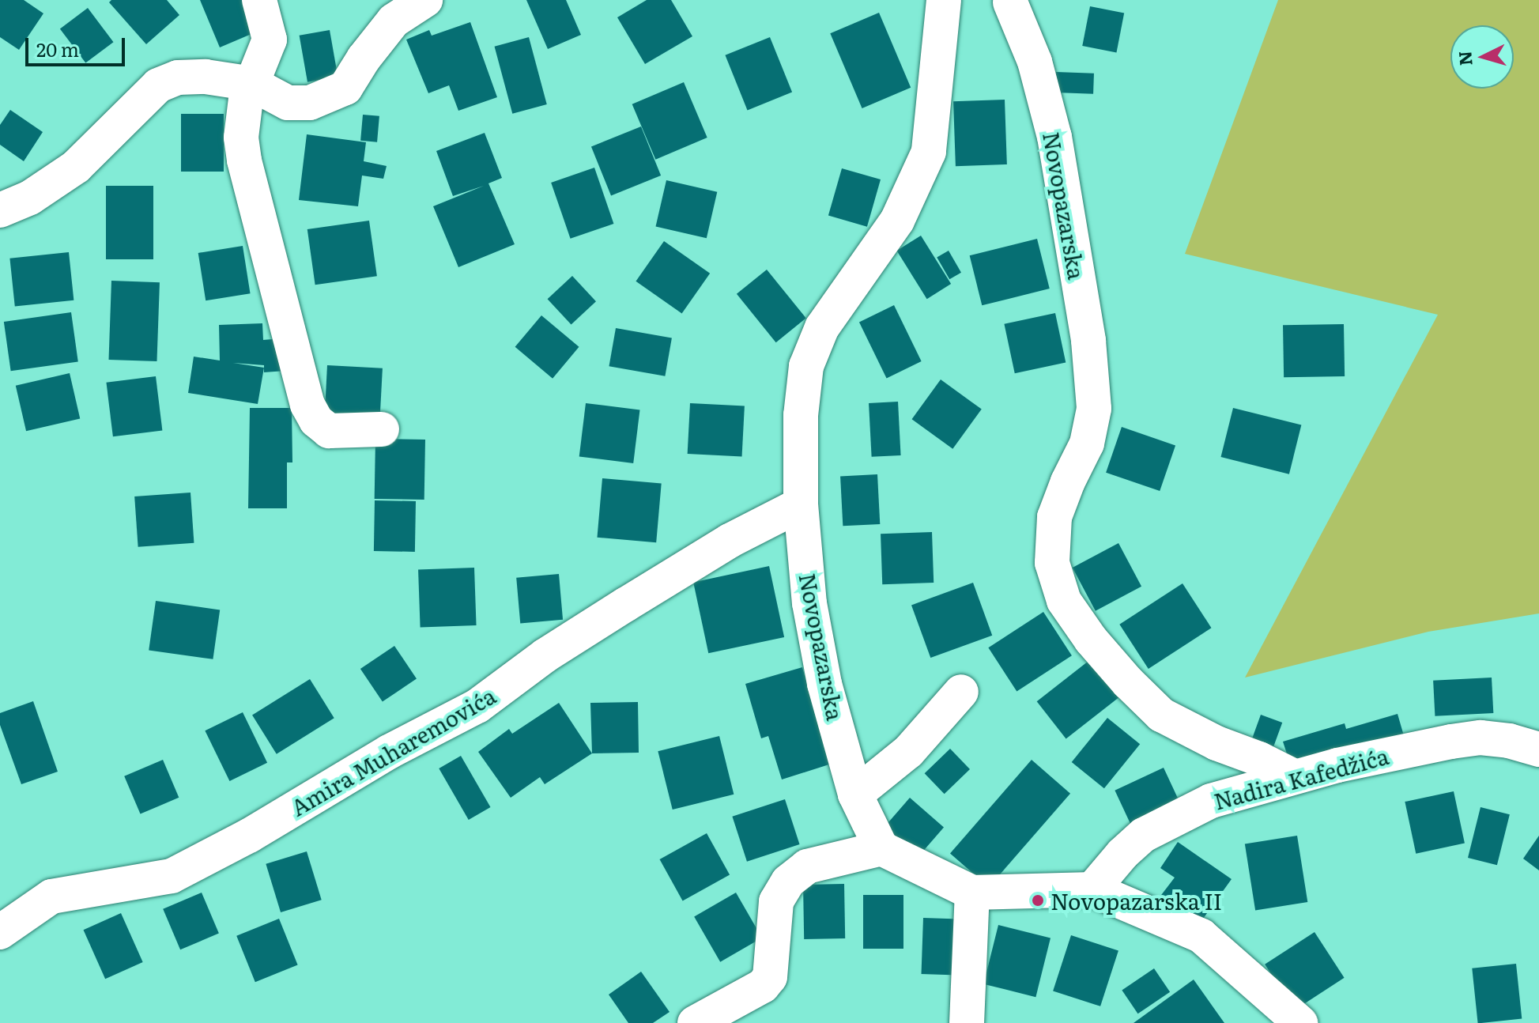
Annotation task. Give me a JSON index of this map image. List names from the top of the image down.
{
  "streets": {
    "street": ["Novopazarska", "Amira Muharemovića", "Nadira Kafedžića"]
  },
  "crossings": [
    ["Novopazarska", "Amira Muharemovića"],
    ["Novopazarska", "Nadira Kafedžića"]
  ],
  "places": ["Novopazarska II"],
  "scale_bar": "20 m",
  "north": "left"
}
